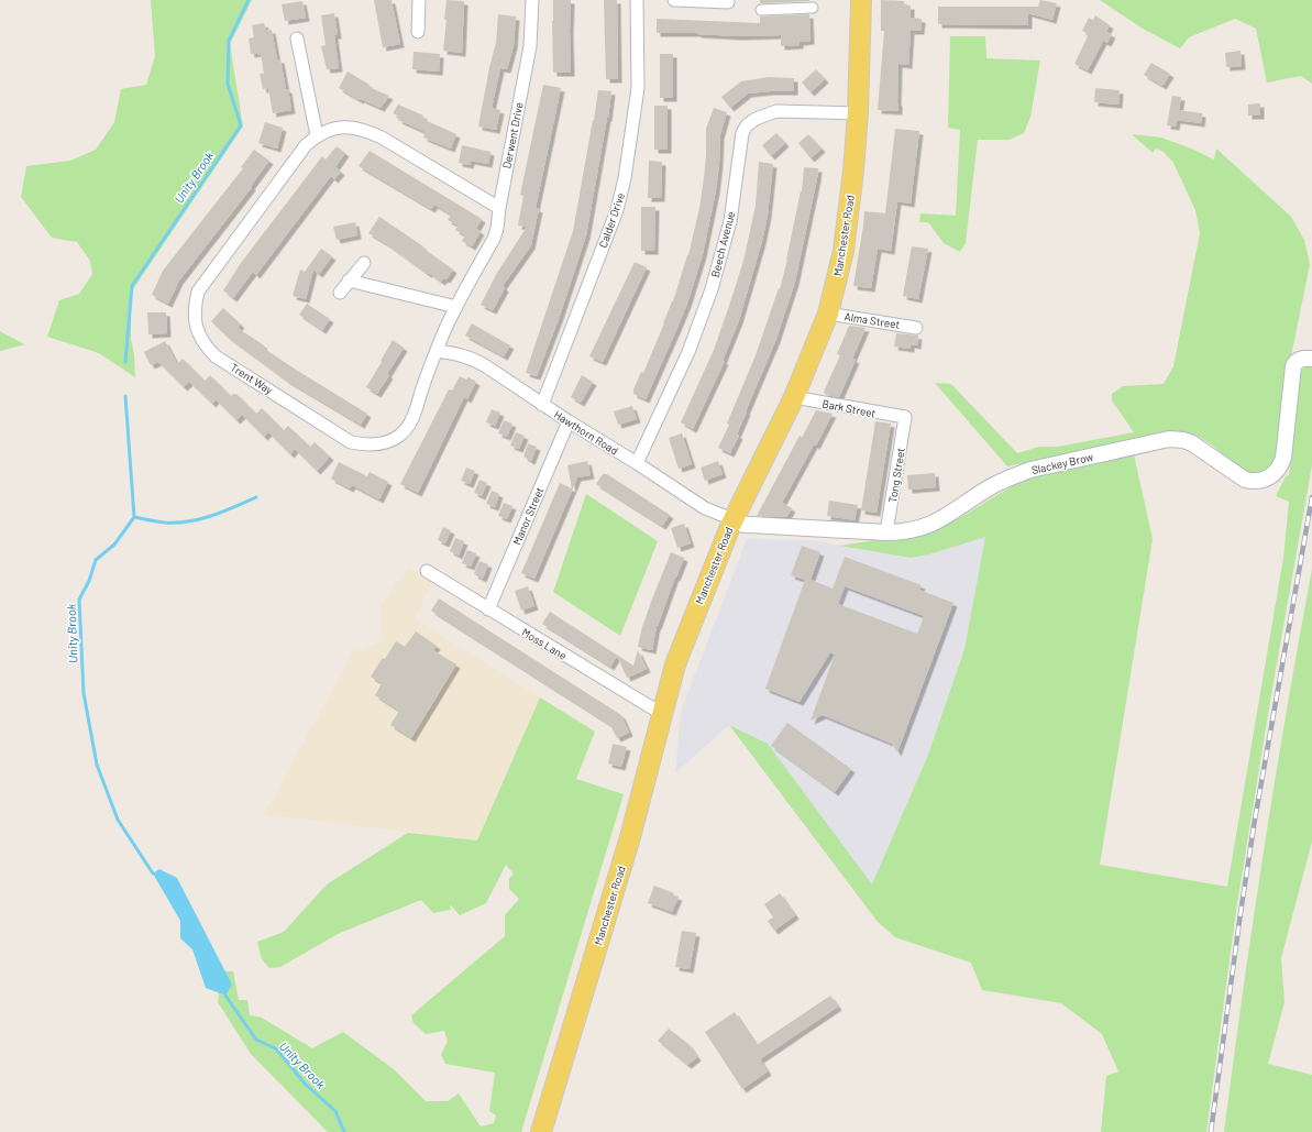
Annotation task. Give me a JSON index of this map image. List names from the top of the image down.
{
  "streets": {
    "main road": ["Manchester Road"],
    "street": [
      "Derwent Drive",
      "Calder Drive",
      "Beech Avenue",
      "Alma Street",
      "Trent Way",
      "Bark Street",
      "Hawthorn Road",
      "Slackey Brow",
      "Tong Street",
      "Manor Street",
      "Moss Lane"
    ]
  },
  "crossings": [
    ["Derwent Drive", "Trent Way"],
    ["Calder Drive", "Hawthorn Road"],
    ["Manchester Road", "Beech Avenue"],
    ["Manchester Road", "Alma Street"],
    ["Manchester Road", "Bark Street"],
    ["Manchester Road", "Hawthorn Road"],
    ["Manchester Road", "Slackey Brow"],
    ["Manchester Road", "Moss Lane"],
    ["Beech Avenue", "Hawthorn Road"],
    ["Trent Way", "Hawthorn Road"],
    ["Bark Street", "Tong Street"],
    ["Hawthorn Road", "Slackey Brow"],
    ["Hawthorn Road", "Manor Street"],
    ["Slackey Brow", "Tong Street"],
    ["Manor Street", "Moss Lane"]
  ],
  "water": ["Unity Brook"]
}
